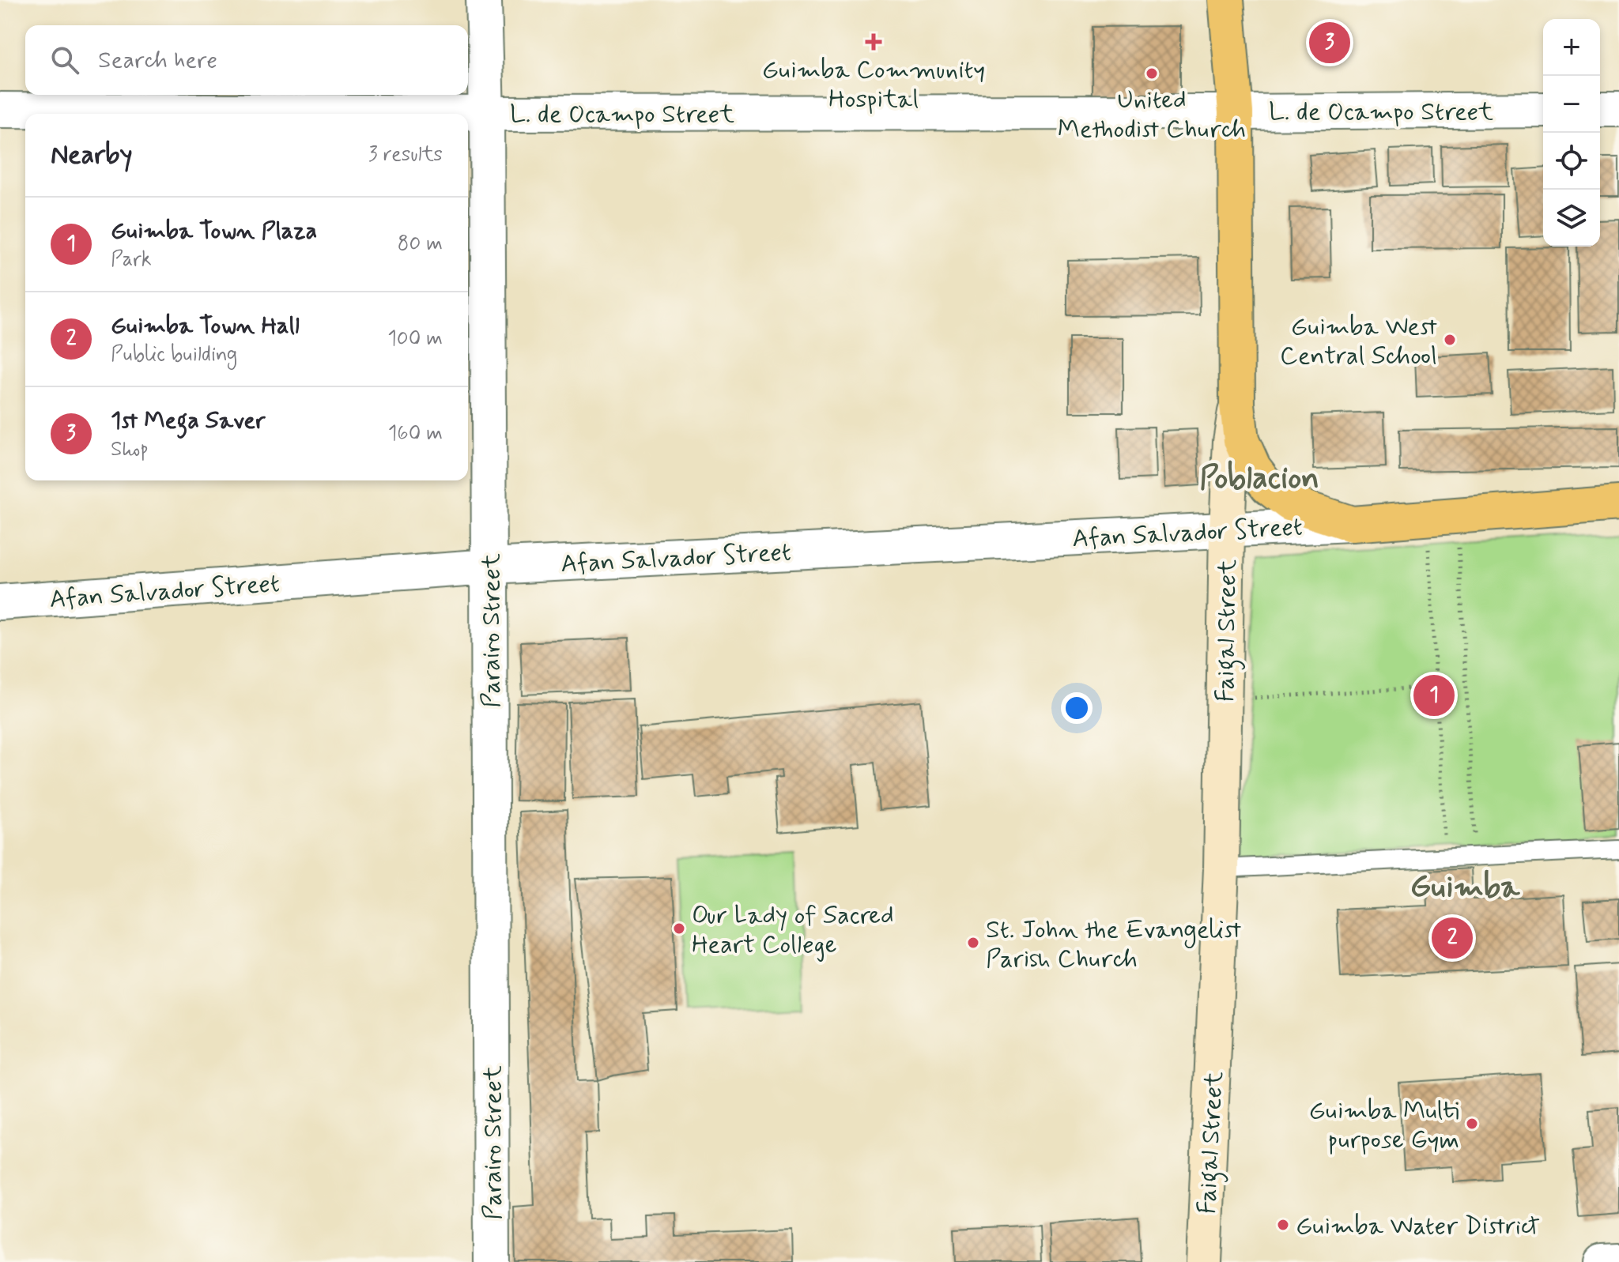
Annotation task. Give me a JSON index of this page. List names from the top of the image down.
{
  "streets": {
    "main road": ["Afan Salvador Street", "Faigal Street"],
    "street": ["L. de Ocampo Street", "Parairo Street"]
  },
  "crossings": [
    ["L. de Ocampo Street", "Parairo Street"],
    ["L. de Ocampo Street", "Faigal Street"],
    ["Afan Salvador Street", "Parairo Street"],
    ["Afan Salvador Street", "Faigal Street"]
  ],
  "districts": ["Poblacion", "Guimba"],
  "places": {
    "health": ["Guimba Community Hospital"],
    "other": [
      "United Methodist Church",
      "Guimba West Central School",
      "Our Lady of Sacred Heart College",
      "St. John the Evangelist Parish Church",
      "Guimba Multi purpose Gym",
      "Guimba Water District"
    ]
  },
  "page": {
    "map_buttons": ["+", "−"],
    "pins": ["3", "1", "2"],
    "search": "Search here",
    "heading": ["Nearby", "3 results"],
    "list": [
      {
        "mark": "1",
        "name": "Guimba Town Plaza",
        "note": "Park",
        "value": "80 m"
      },
      {
        "mark": "2",
        "name": "Guimba Town Hall",
        "note": "Public building",
        "value": "100 m"
      },
      {
        "mark": "3",
        "name": "1st Mega Saver",
        "note": "Shop",
        "value": "160 m"
      }
    ]
  }
}
